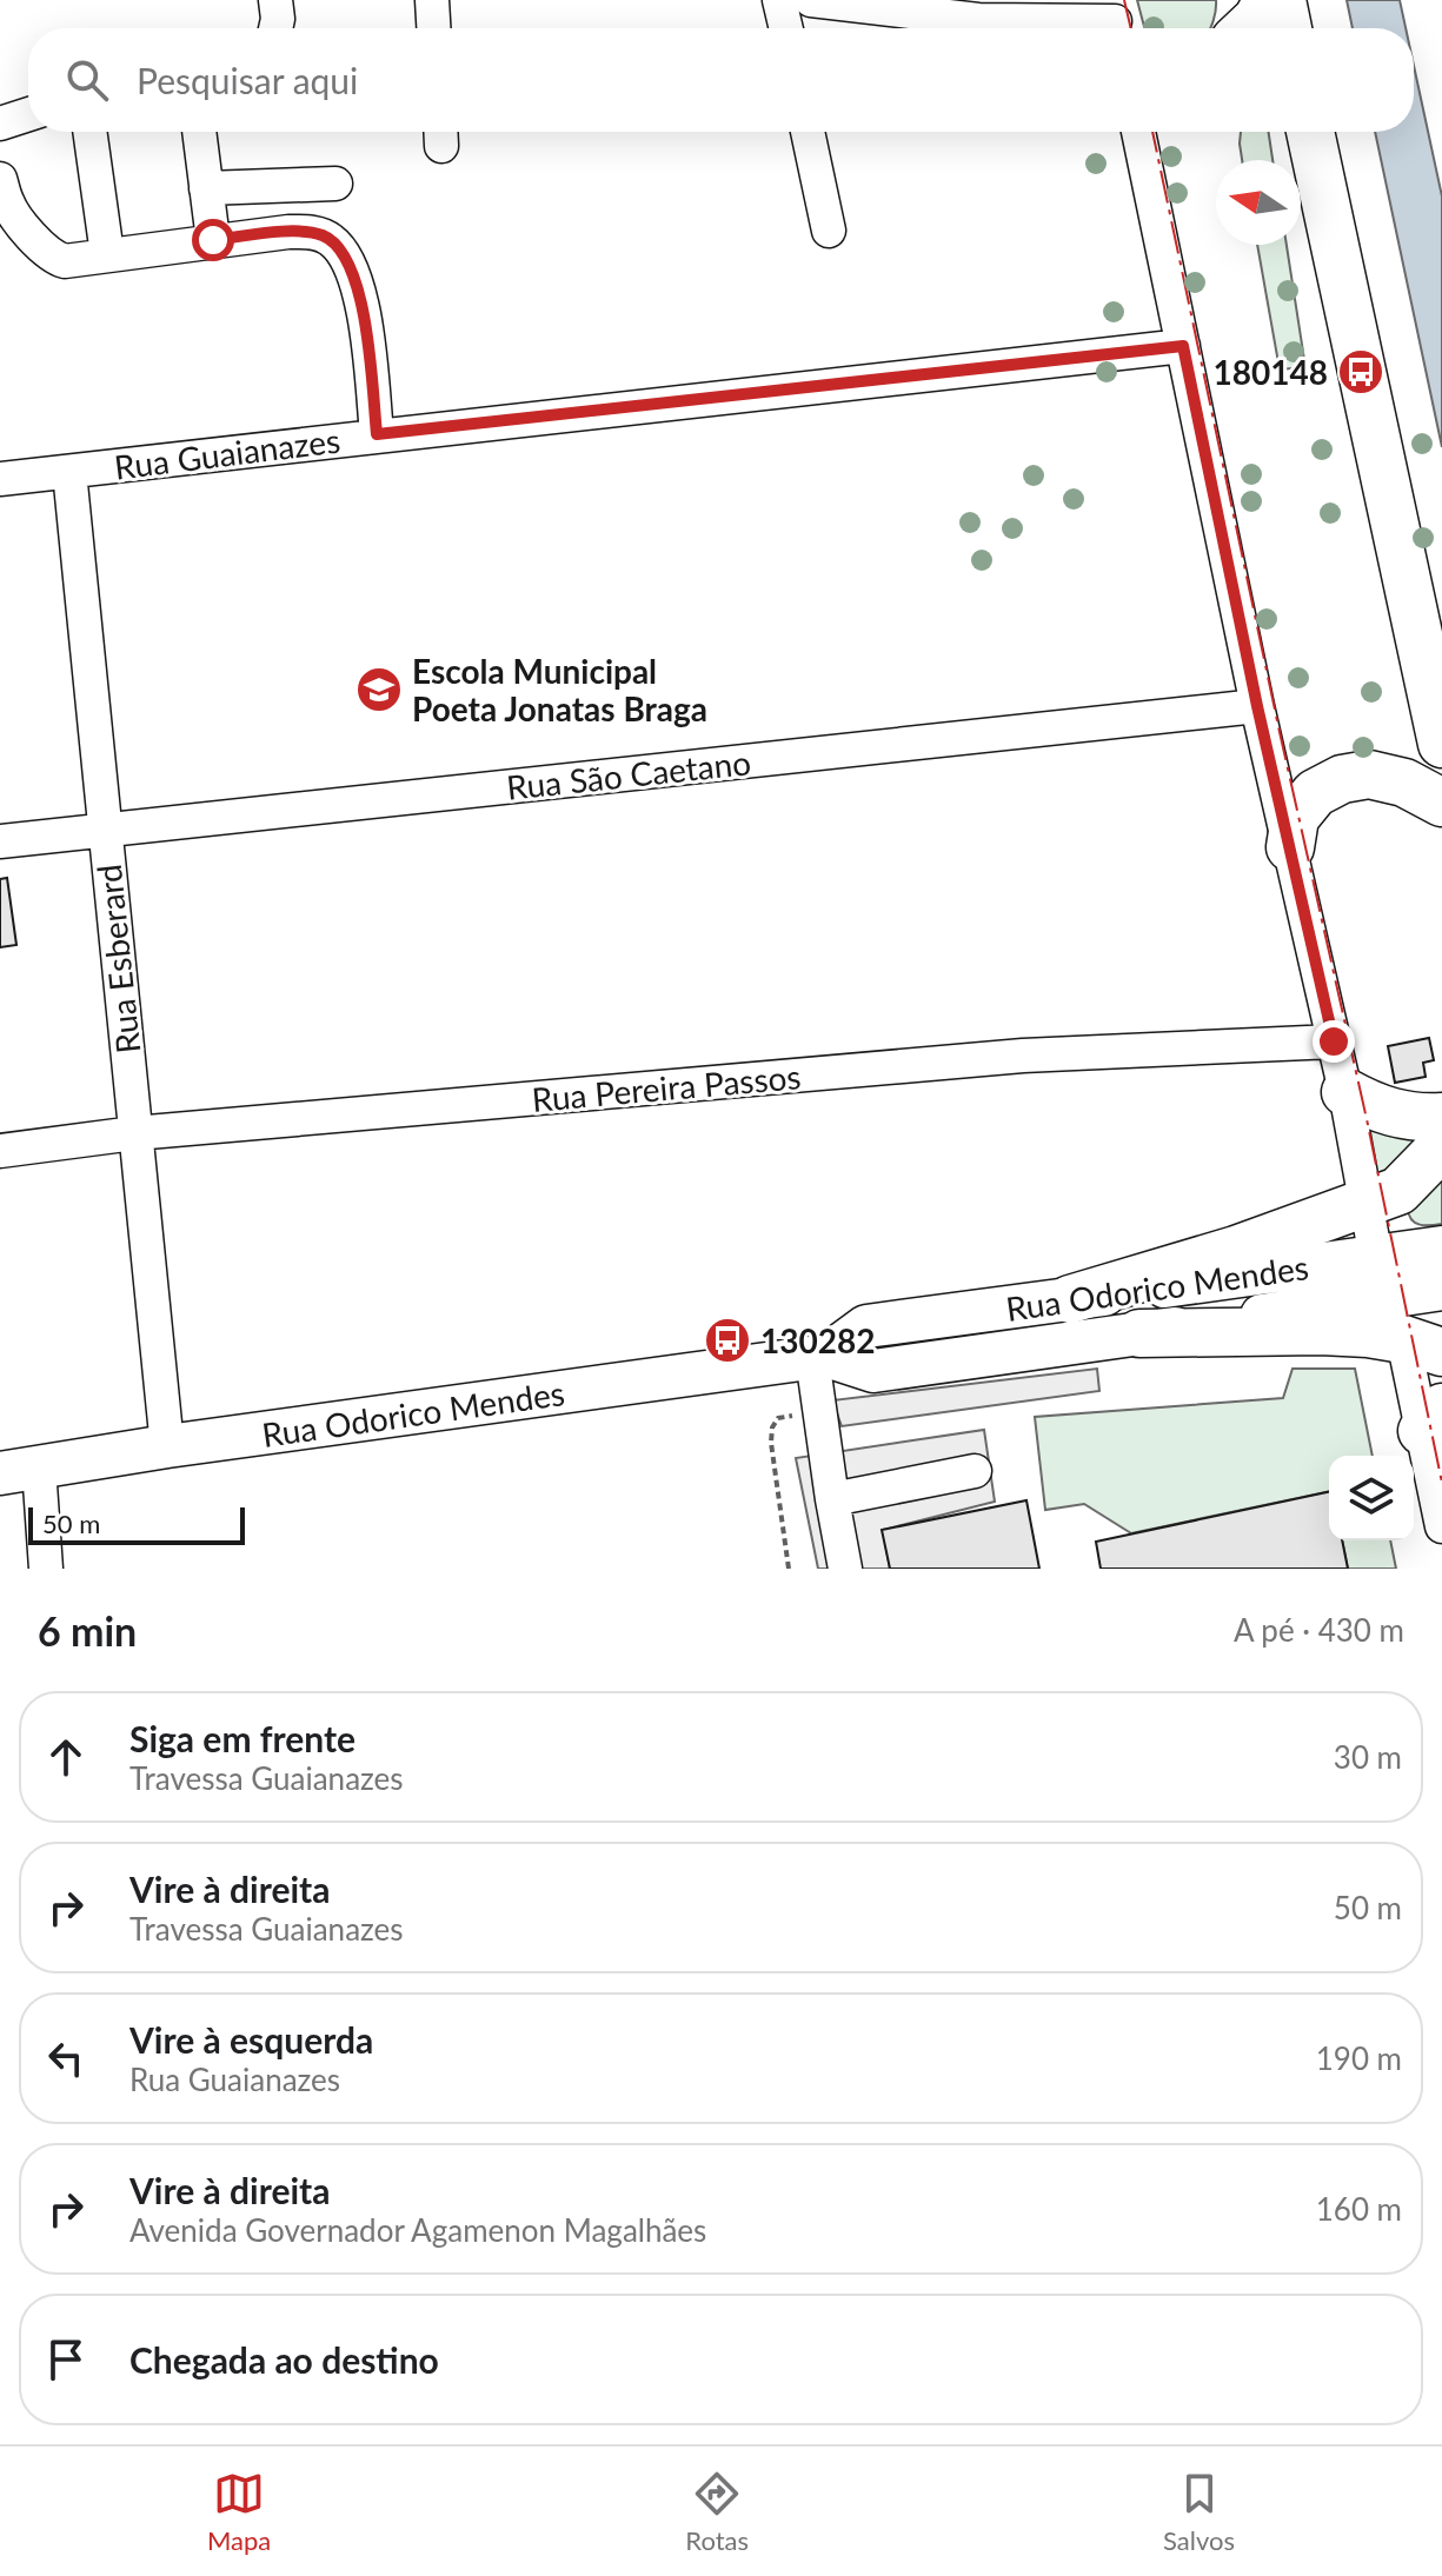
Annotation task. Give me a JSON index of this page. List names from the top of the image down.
{
  "streets": {
    "main road": ["Rua Odorico Mendes"],
    "street": [
      "Rua Guaianazes",
      "Rua São Caetano",
      "Rua Esberard",
      "Rua Pereira Passos"
    ]
  },
  "crossings": [
    ["Rua Guaianazes", "Rua Esberard"],
    ["Rua São Caetano", "Rua Esberard"],
    ["Rua Esberard", "Rua Pereira Passos"],
    ["Rua Esberard", "Rua Odorico Mendes"]
  ],
  "places": {
    "bus stop": ["180148", "130282"],
    "school or university": ["Escola Municipal Poeta Jonatas Braga"]
  },
  "scale_bar": "50 m",
  "north": "left",
  "page": {
    "search": "Pesquisar aqui",
    "scale": "50 m",
    "heading": ["6 min", "A pé · 430 m"],
    "list": [
      ["Siga em frente", "Travessa Guaianazes", "30 m"],
      ["Vire à direita", "Travessa Guaianazes", "50 m"],
      ["Vire à esquerda", "Rua Guaianazes", "190 m"],
      ["Vire à direita", "Avenida Governador Agamenon Magalhães", "160 m"],
      "Chegada ao destino"
    ],
    "nav": ["Mapa", "Rotas", "Salvos"]
  }
}
